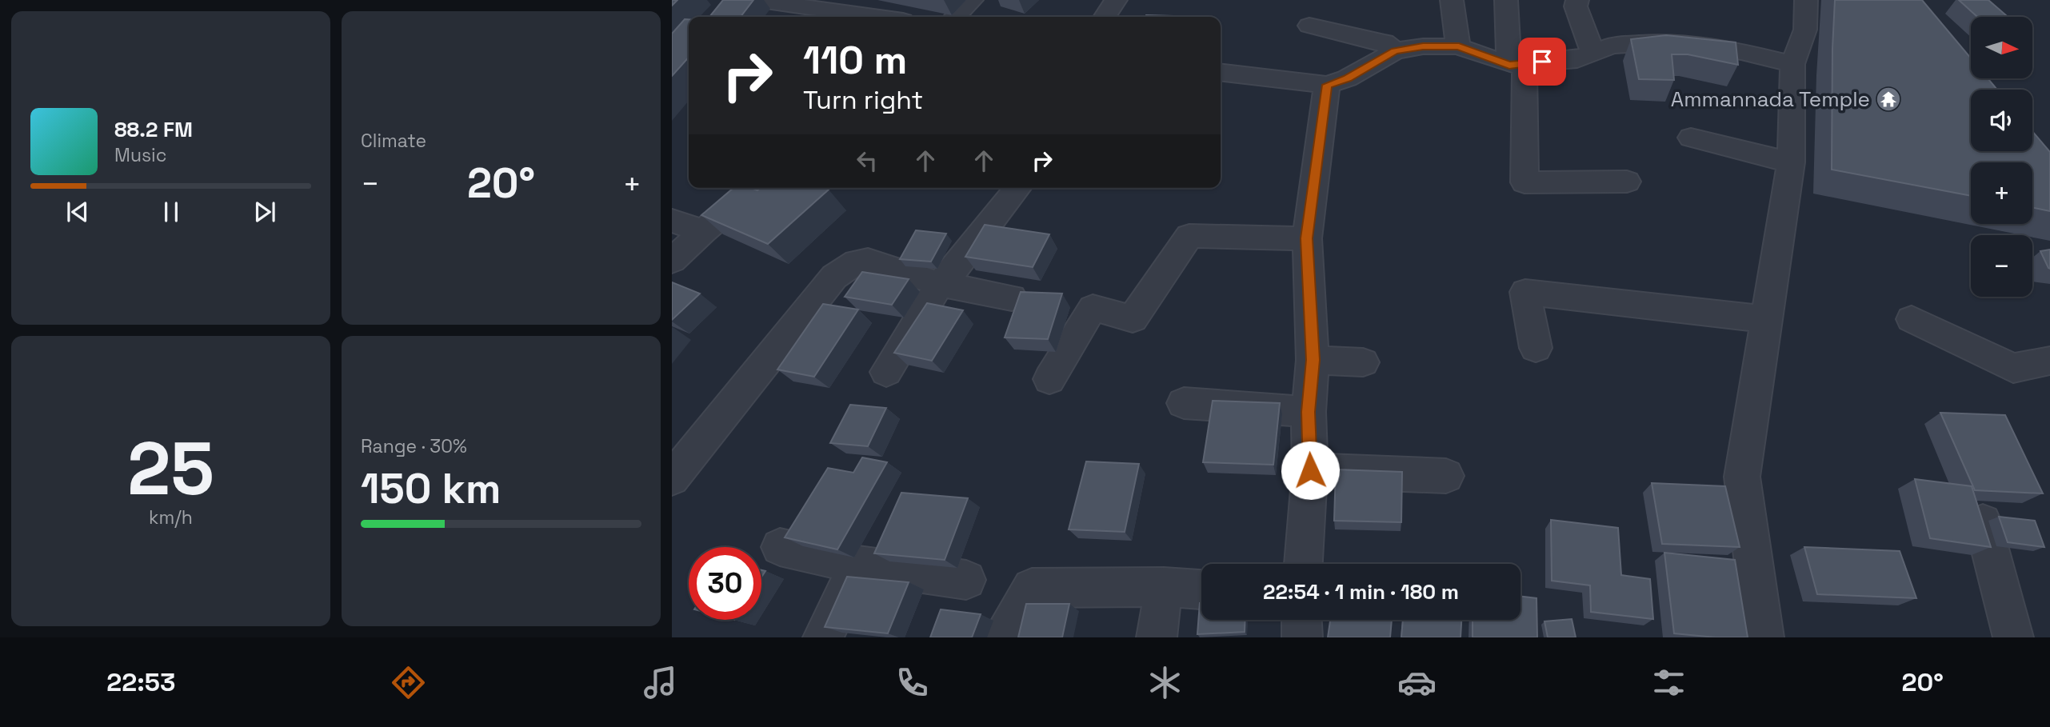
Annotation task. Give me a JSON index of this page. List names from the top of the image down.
{
  "places": {
    "temple": ["Ammannada Temple"]
  },
  "north": "right",
  "page": {
    "tile": [
      "Climate",
      ["25", "km/h"],
      ["Range · 30%", "150 km"]
    ],
    "map_buttons": ["+", "−"],
    "turn": ["110 m", "Turn right"],
    "song": ["88.2 FM", "Music"],
    "heat": ["−", "20°", "+"],
    "limit": "30",
    "trip": "22:54 · 1 min · 180 m",
    "tabs": ["22:53", "20°"]
  }
}
